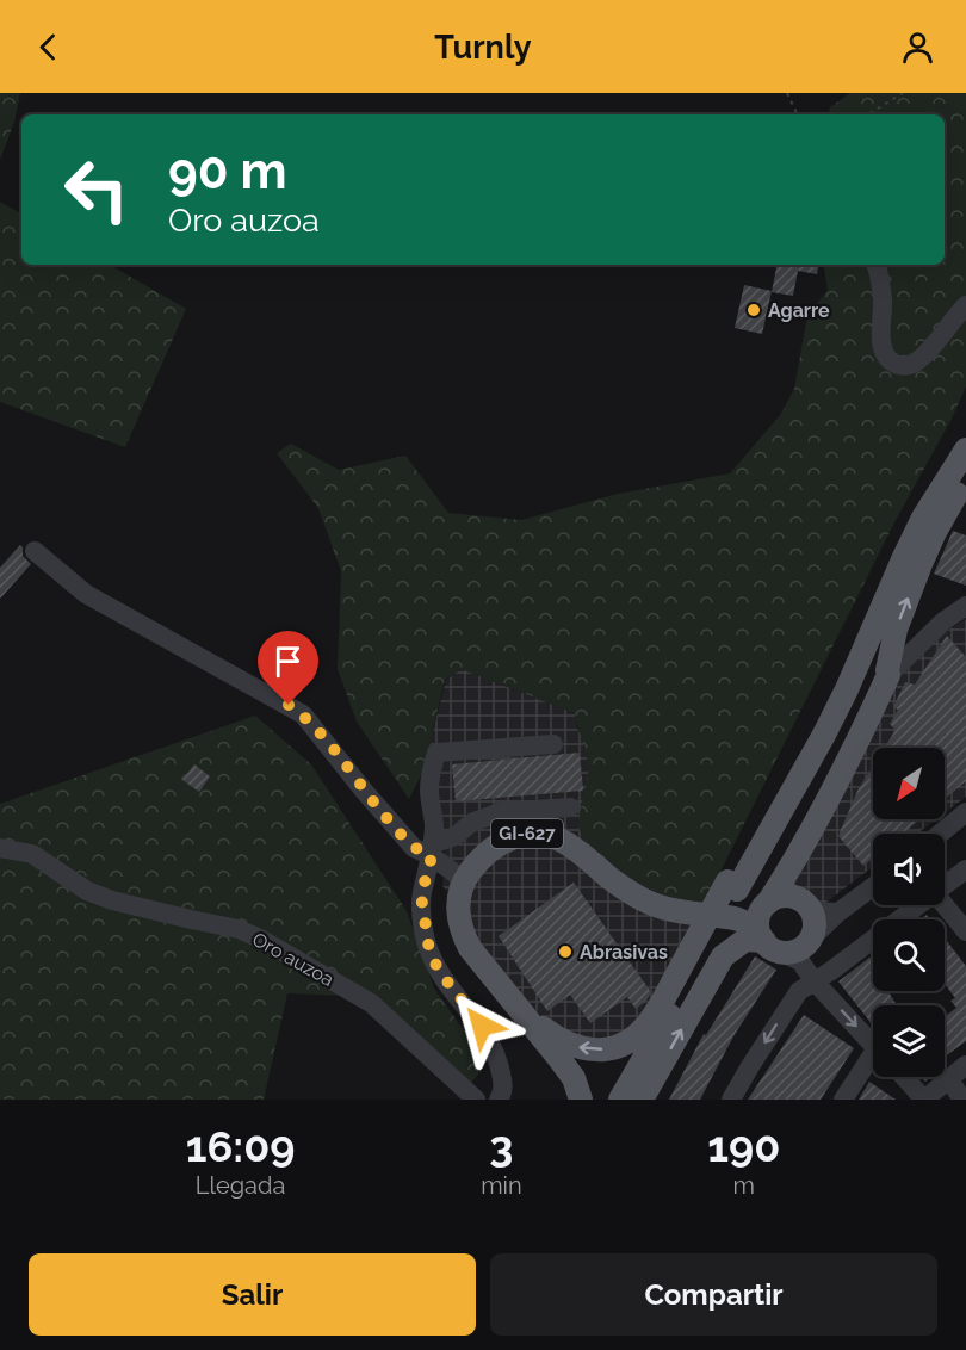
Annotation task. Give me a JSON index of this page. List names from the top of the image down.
{
  "streets": {
    "main road": ["GI-627"],
    "street": ["Oro auzoa"]
  },
  "places": ["Agarre", "Abrasivas"],
  "north": "bottom left",
  "page": {
    "header": "Turnly",
    "turn": ["90 m", "Oro auzoa"],
    "eta": [
      "16:09",
      "Llegada",
      "3",
      "min",
      "190",
      "m"
    ],
    "buttons": ["Salir", "Compartir"]
  }
}
